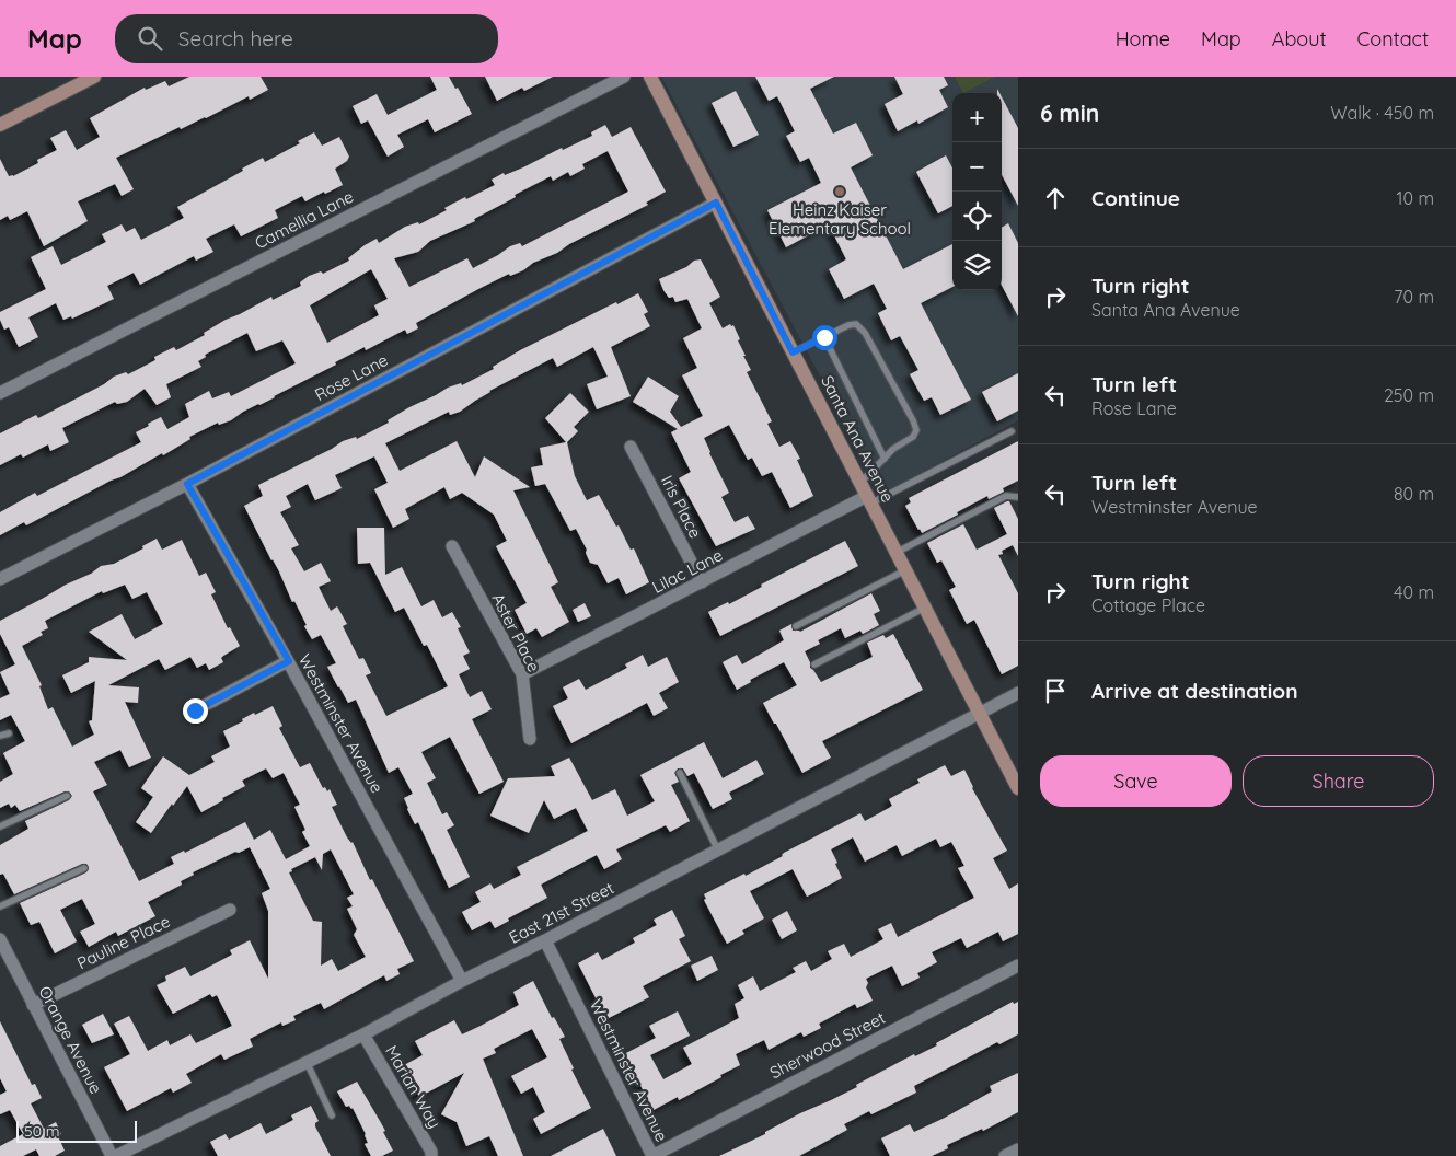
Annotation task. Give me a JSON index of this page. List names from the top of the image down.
{
  "streets": {
    "street": [
      "Camellia Lane",
      "Rose Lane",
      "Santa Ana Avenue",
      "Iris Place",
      "Lilac Lane",
      "Aster Place",
      "Westminster Avenue",
      "East 21st Street",
      "Pauline Place",
      "Orange Avenue",
      "Sherwood Street",
      "Marian Way"
    ]
  },
  "crossings": [
    ["Rose Lane", "Santa Ana Avenue"],
    ["Rose Lane", "Westminster Avenue"],
    ["Santa Ana Avenue", "Lilac Lane"],
    ["Santa Ana Avenue", "East 21st Street"],
    ["Iris Place", "Lilac Lane"],
    ["Lilac Lane", "Aster Place"],
    ["Westminster Avenue", "East 21st Street"],
    ["Westminster Avenue", "Sherwood Street"],
    ["East 21st Street", "Marian Way"],
    ["Pauline Place", "Orange Avenue"]
  ],
  "places": ["Heinz Kaiser Elementary School"],
  "scale_bar": "50 m",
  "page": {
    "header": "Map",
    "search": "Search here",
    "nav": [
      "Home",
      "Map",
      "About",
      "Contact"
    ],
    "heading": ["6 min", "Walk · 450 m"],
    "map_buttons": ["+", "−"],
    "list": [
      ["Continue", "10 m"],
      ["Turn right", "Santa Ana Avenue", "70 m"],
      ["Turn left", "Rose Lane", "250 m"],
      ["Turn left", "Westminster Avenue", "80 m"],
      ["Turn right", "Cottage Place", "40 m"],
      "Arrive at destination"
    ],
    "buttons": ["Save", "Share"],
    "scale": "50 m"
  }
}
